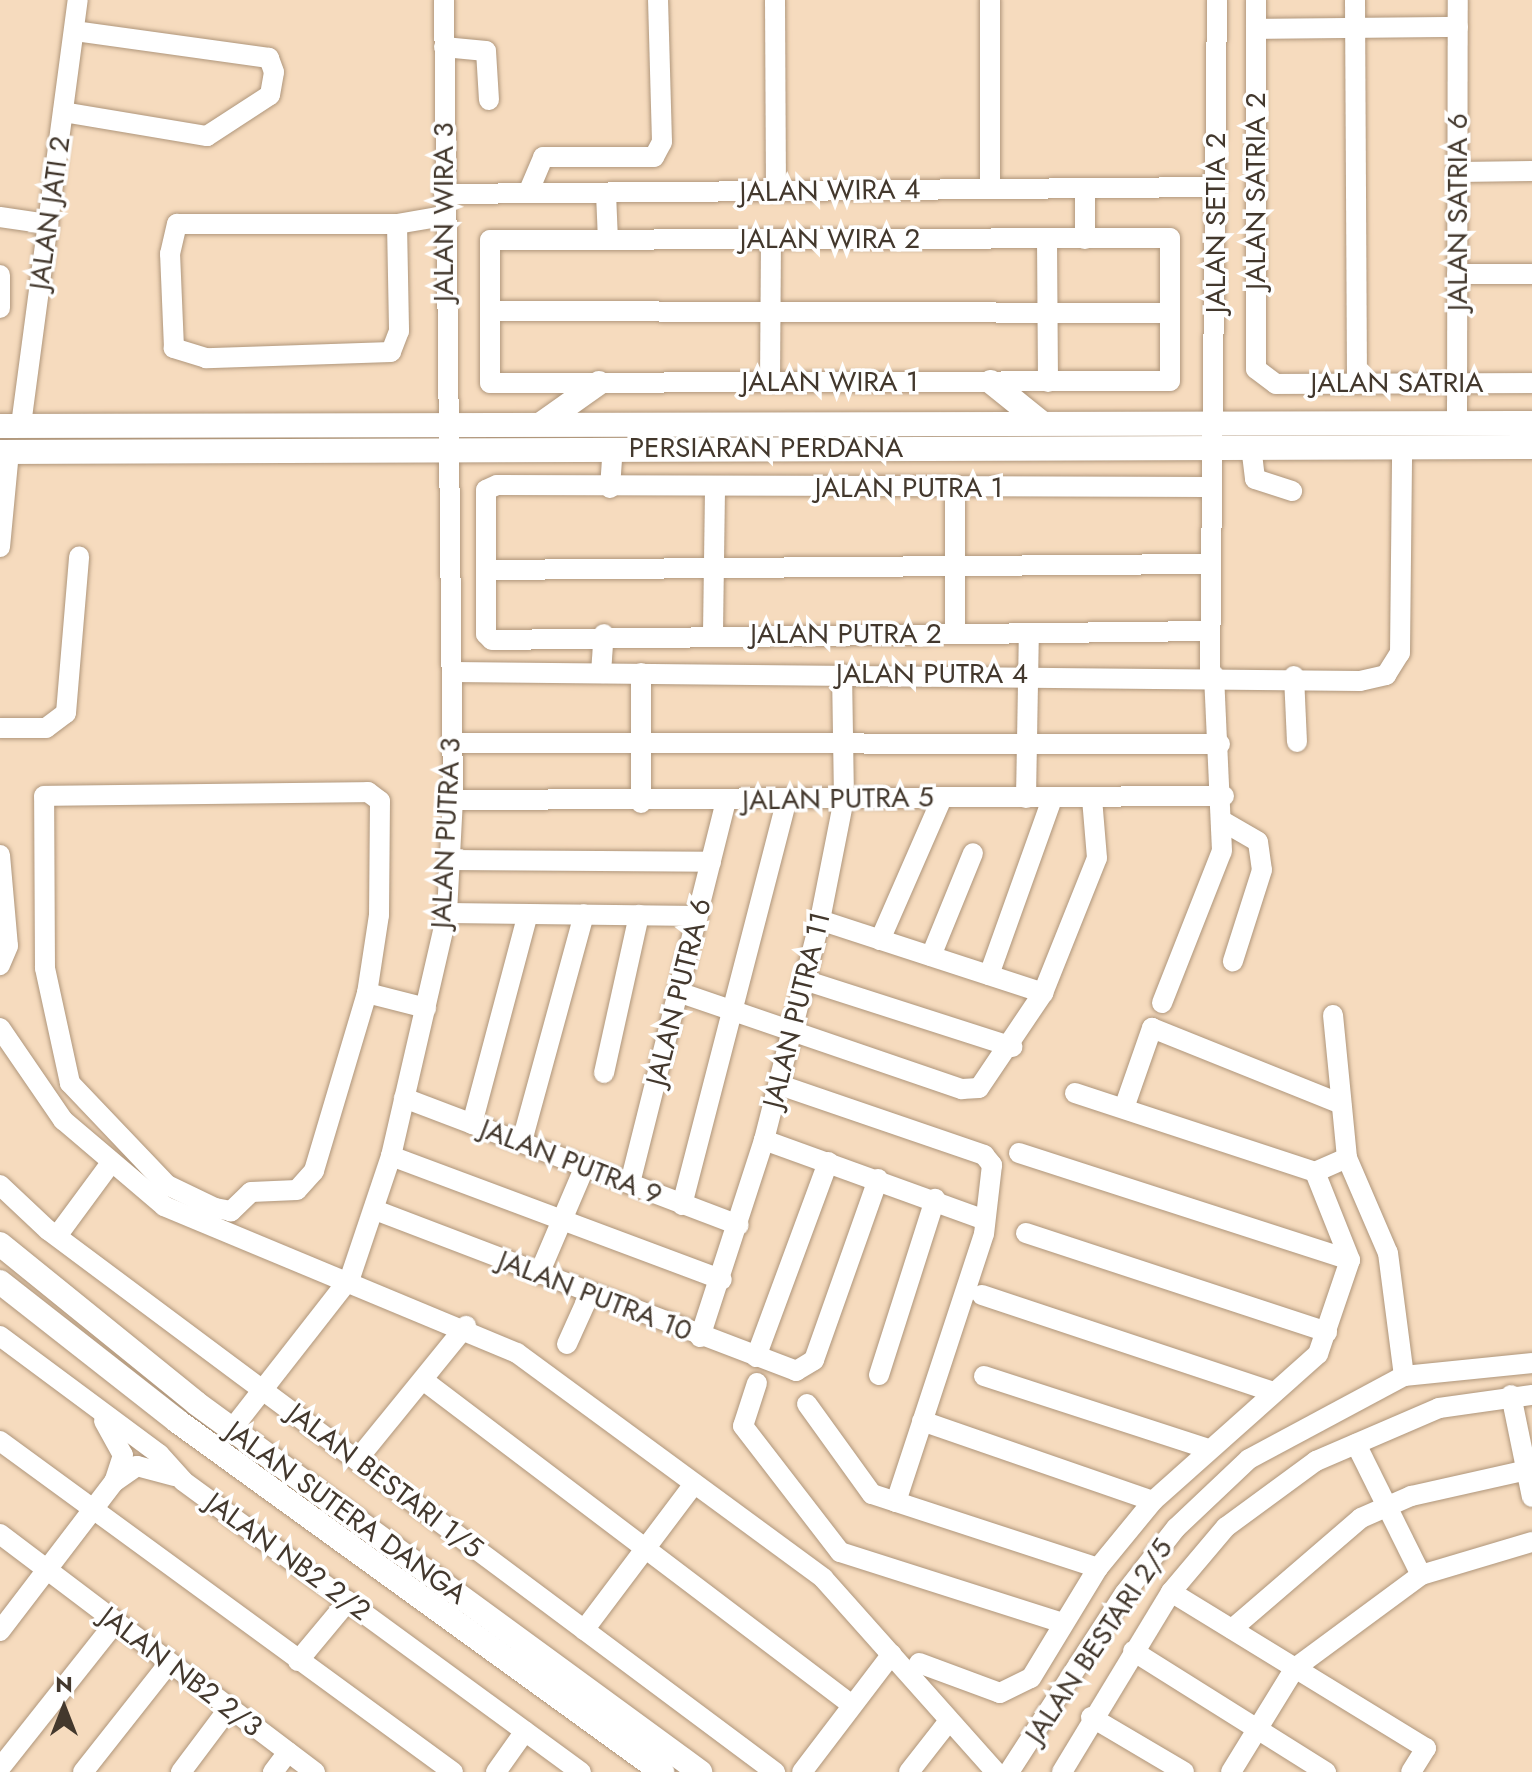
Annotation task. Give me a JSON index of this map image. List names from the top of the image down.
{
  "streets": {
    "main road": ["PERSIARAN PERDANA", "JALAN SUTERA DANGA"],
    "street": [
      "JALAN WIRA 4",
      "JALAN SATRIA 2",
      "JALAN WIRA 3",
      "JALAN SATRIA 6",
      "JALAN JATI 2",
      "JALAN SETIA 2",
      "JALAN WIRA 2",
      "JALAN WIRA 1",
      "JALAN SATRIA",
      "JALAN PUTRA 1",
      "JALAN PUTRA 2",
      "JALAN PUTRA 4",
      "JALAN PUTRA 5",
      "JALAN PUTRA 3",
      "JALAN PUTRA 6",
      "JALAN PUTRA 11",
      "JALAN PUTRA 9",
      "JALAN PUTRA 10",
      "JALAN BESTARI 1/5",
      "JALAN NB2 2/2",
      "JALAN BESTARI 2/5",
      "JALAN NB2 2/3"
    ]
  },
  "crossings": [
    ["JALAN WIRA 4", "JALAN WIRA 3"],
    ["JALAN WIRA 4", "JALAN SETIA 2"],
    ["JALAN SATRIA 2", "JALAN SATRIA"],
    ["JALAN WIRA 3", "PERSIARAN PERDANA"],
    ["JALAN WIRA 3", "JALAN PUTRA 3"],
    ["JALAN SATRIA 6", "JALAN SATRIA"],
    ["JALAN SATRIA 6", "PERSIARAN PERDANA"],
    ["JALAN JATI 2", "PERSIARAN PERDANA"],
    ["JALAN SETIA 2", "PERSIARAN PERDANA"],
    ["JALAN SETIA 2", "JALAN PUTRA 1"],
    ["JALAN SETIA 2", "JALAN PUTRA 2"],
    ["JALAN SETIA 2", "JALAN PUTRA 4"],
    ["JALAN SETIA 2", "JALAN PUTRA 5"],
    ["JALAN WIRA 2", "JALAN WIRA 1"],
    ["PERSIARAN PERDANA", "JALAN PUTRA 4"],
    ["PERSIARAN PERDANA", "JALAN PUTRA 3"],
    ["JALAN PUTRA 1", "JALAN PUTRA 2"],
    ["JALAN PUTRA 4", "JALAN PUTRA 3"],
    ["JALAN PUTRA 4", "JALAN PUTRA 11"],
    ["JALAN PUTRA 5", "JALAN PUTRA 3"],
    ["JALAN PUTRA 5", "JALAN PUTRA 6"],
    ["JALAN PUTRA 5", "JALAN PUTRA 11"],
    ["JALAN PUTRA 3", "JALAN PUTRA 9"],
    ["JALAN PUTRA 3", "JALAN PUTRA 10"],
    ["JALAN PUTRA 3", "JALAN BESTARI 1/5"],
    ["JALAN PUTRA 3", "JALAN SUTERA DANGA"],
    ["JALAN PUTRA 6", "JALAN PUTRA 9"],
    ["JALAN PUTRA 11", "JALAN PUTRA 9"],
    ["JALAN PUTRA 11", "JALAN PUTRA 10"]
  ],
  "north": "top"
}
